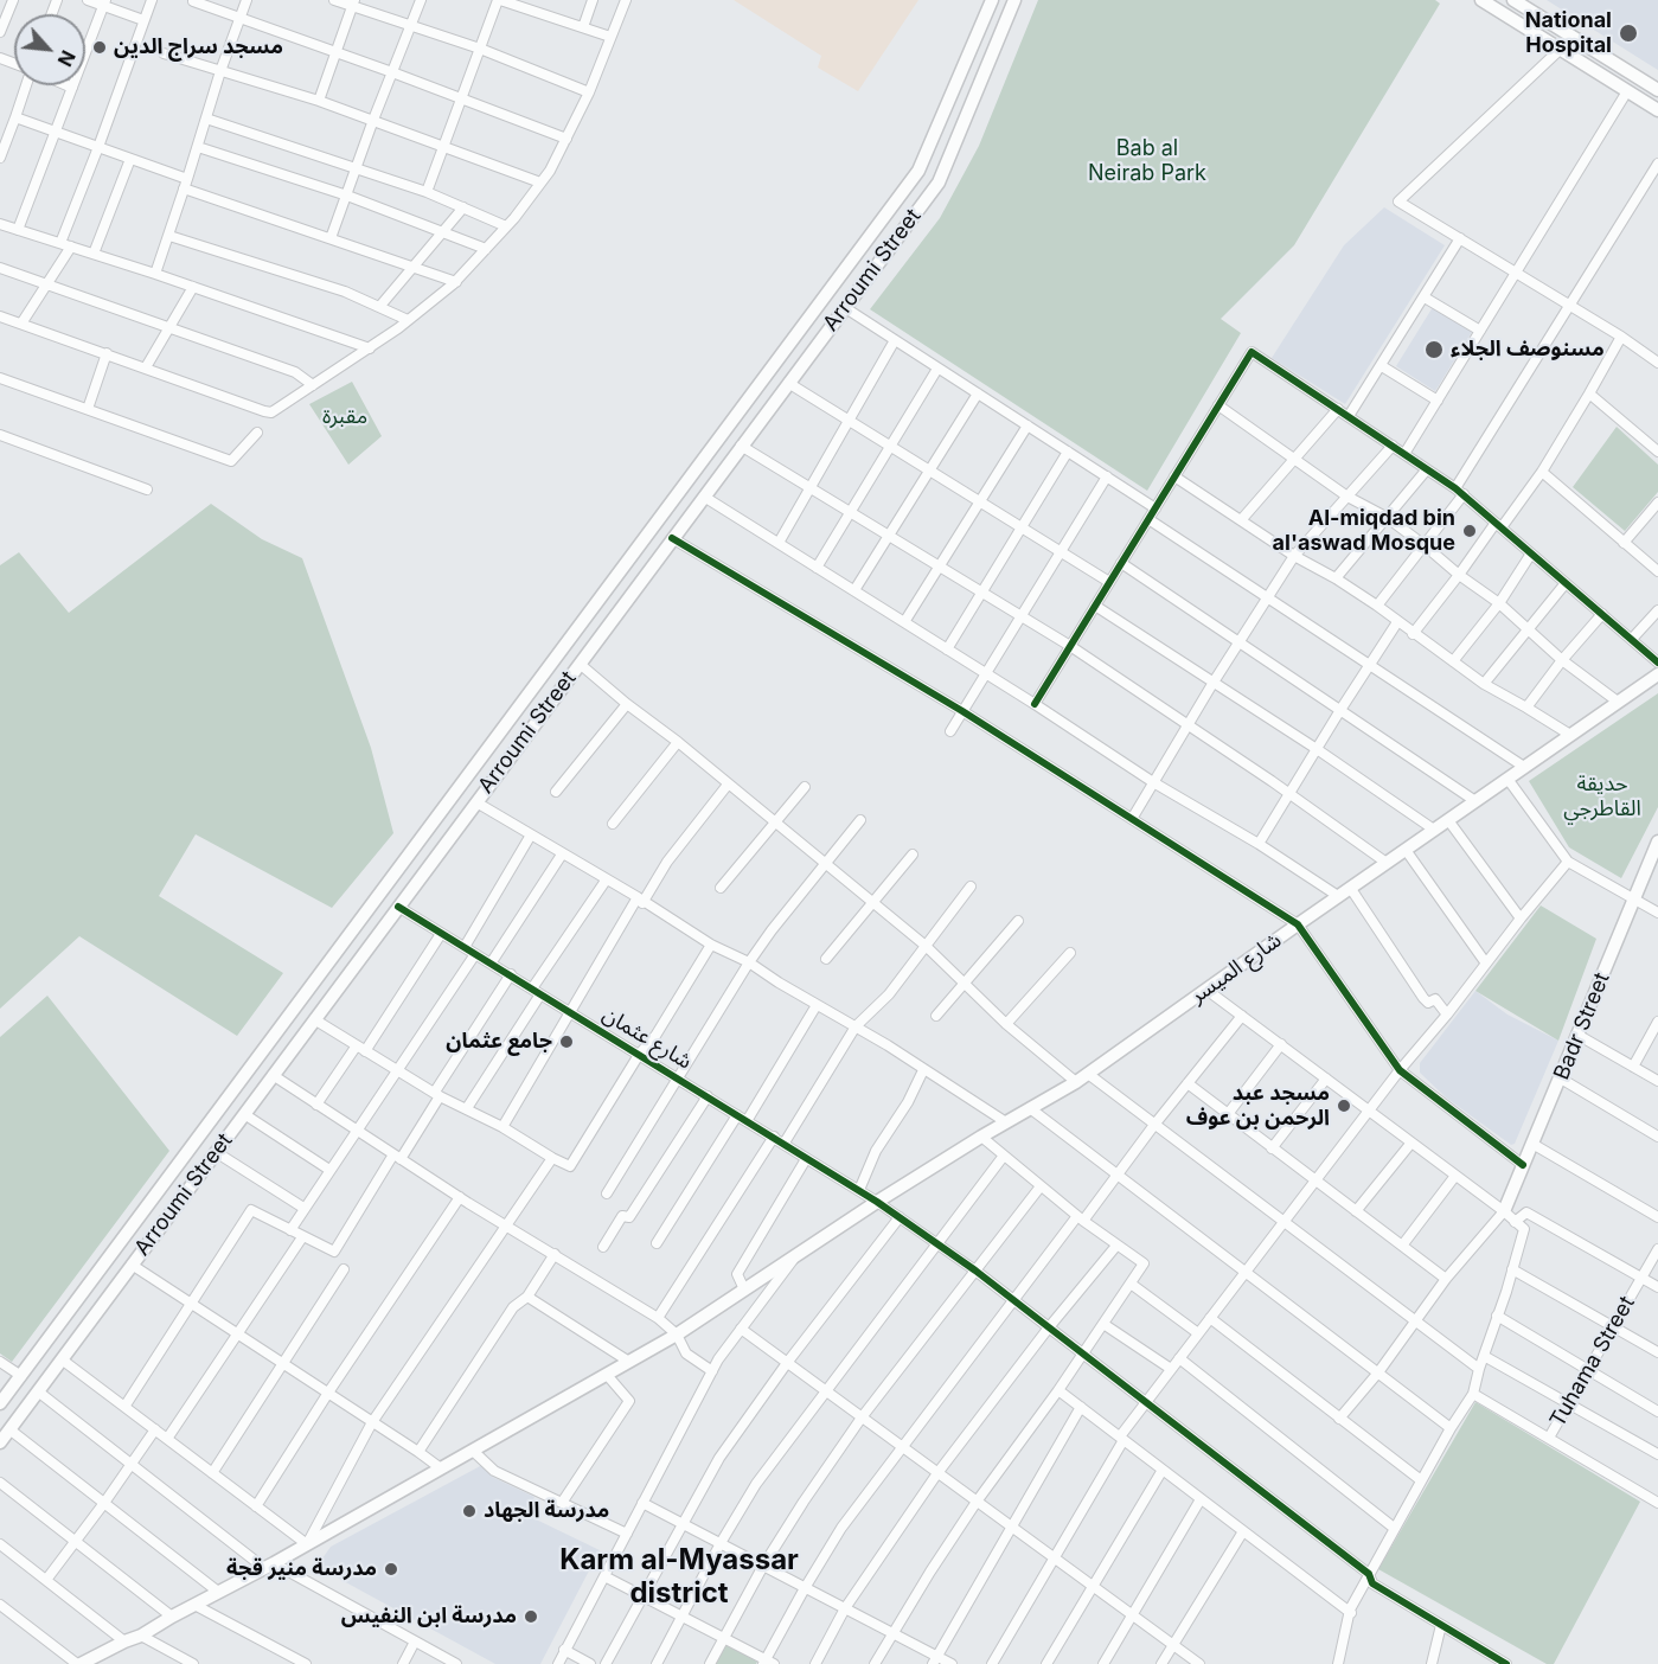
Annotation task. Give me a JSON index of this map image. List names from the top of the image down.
{
  "streets": {
    "main road": ["Arroumi Street", "شارع الميسر", "Badr Street"],
    "street": ["شارع عثمان", "Tuhama Street"]
  },
  "crossings": [
    ["Arroumi Street", "شارع عثمان"],
    ["شارع الميسر", "شارع عثمان"]
  ],
  "districts": ["Karm al-Myassar district"],
  "parks": ["Bab al Neirab Park", "مقبرة", "حديقة القاطرجي"],
  "places": [
    "National Hospital",
    "مسجد سراج الدين",
    "مسنوصف الجلاء",
    "Al-miqdad bin al'aswad Mosque",
    "جامع عثمان",
    "مسجد عبد الرحمن بن عوف",
    "مدرسة الجهاد",
    "مدرسة منير قجة",
    "مدرسة ابن النفيس"
  ],
  "north": "bottom right"
}
